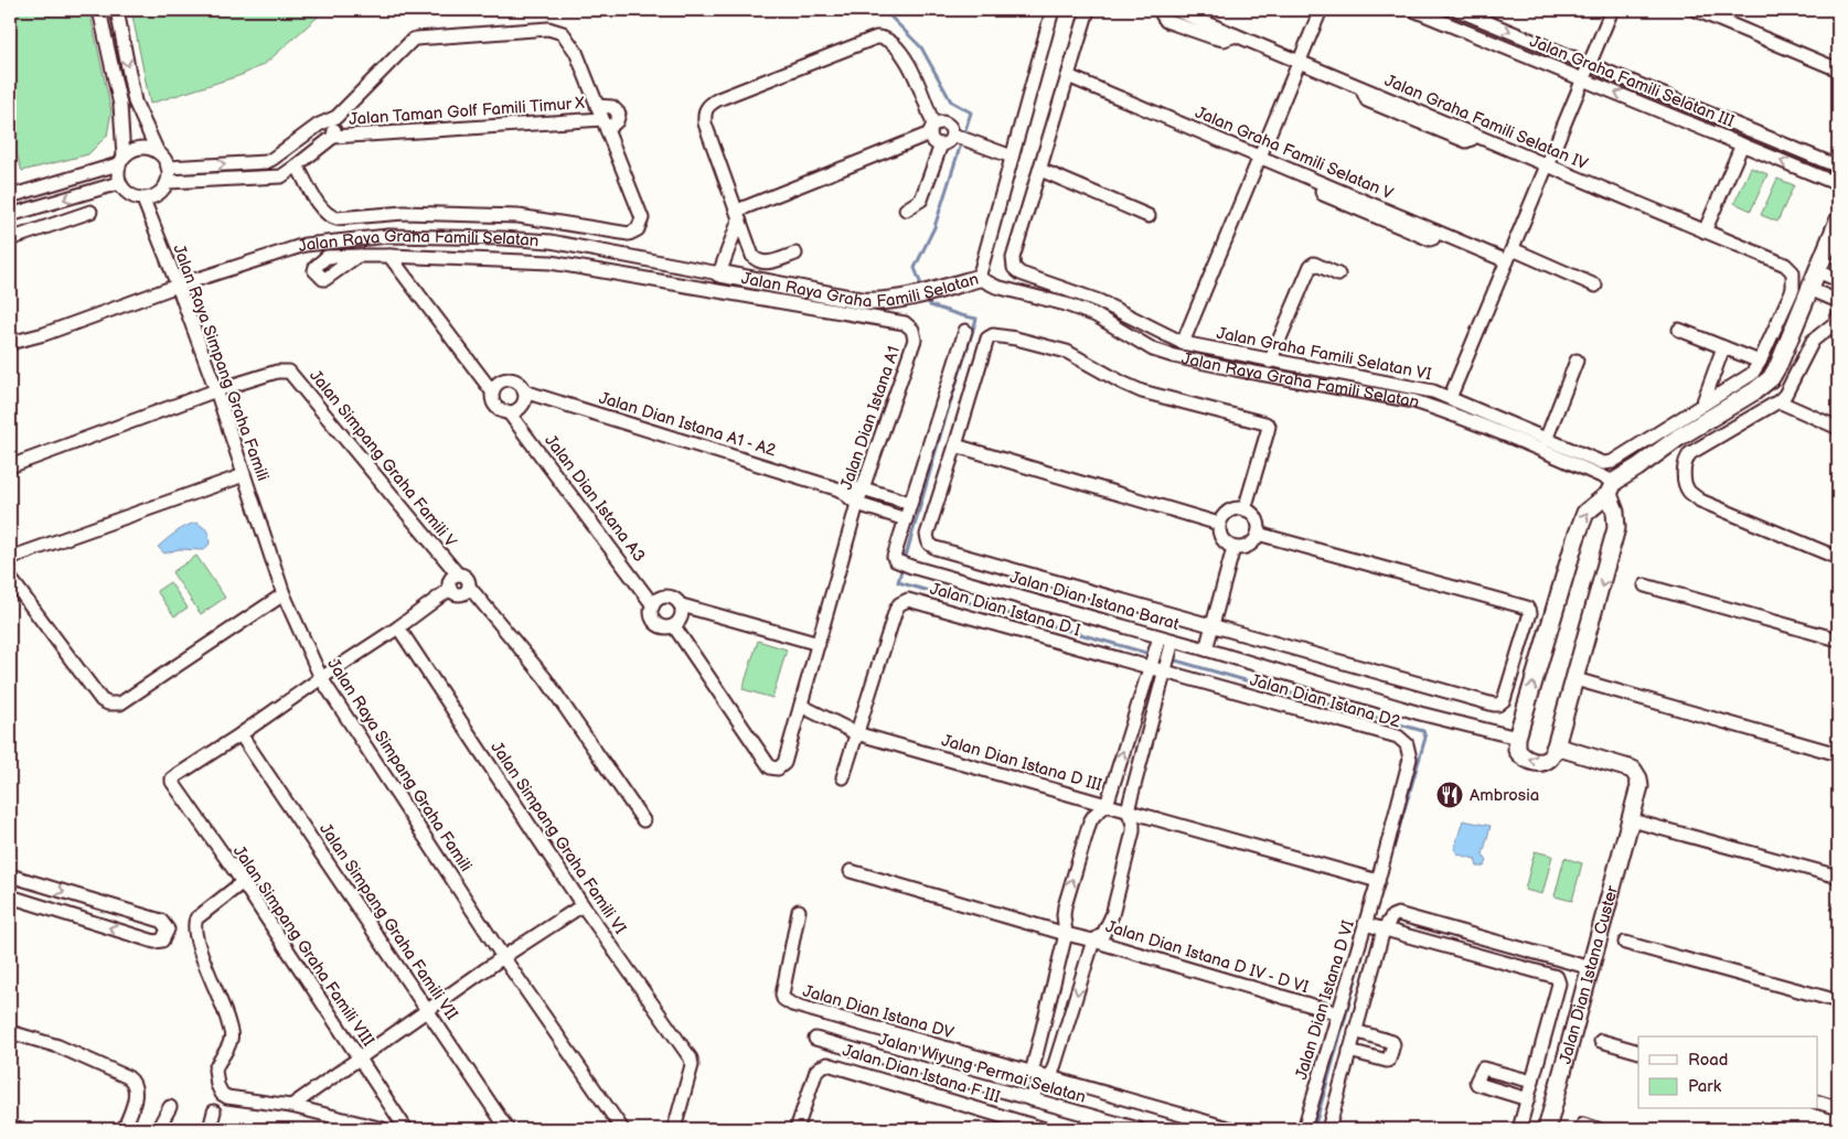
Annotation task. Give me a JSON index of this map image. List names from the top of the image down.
{
  "streets": {
    "street": [
      "Jalan Graha Famili Selatan III",
      "Jalan Taman Golf Famili Timur X",
      "Jalan Graha Famili Selatan IV",
      "Jalan Graha Famili Selatan V",
      "Jalan Raya Graha Famili Selatan",
      "Jalan Graha Famili Selatan VI",
      "Jalan Raya Simpang Graha Famili",
      "Jalan Dian Istana A1",
      "Jalan Dian Istana A1 - A2",
      "Jalan Simpang Graha Famili V",
      "Jalan Dian Istana A3",
      "Jalan Dian Istana Barat",
      "Jalan Dian Istana D I",
      "Jalan Dian Istana D2",
      "Jalan Dian Istana D III",
      "Jalan Simpang Graha Famili VI",
      "Jalan Simpang Graha Famili VII",
      "Jalan Simpang Graha Famili VIII",
      "Jalan Dian Istana D IV - D VI",
      "Jalan Dian Istana Custer",
      "Jalan Dian Istana D VI",
      "Jalan Dian Istana DV",
      "Jalan Wiyung Permai Selatan",
      "Jalan Dian Istana F III"
    ]
  },
  "crossings": [
    ["Jalan Graha Famili Selatan IV", "Jalan Graha Famili Selatan VI"],
    ["Jalan Graha Famili Selatan V", "Jalan Graha Famili Selatan VI"],
    ["Jalan Raya Graha Famili Selatan", "Jalan Raya Simpang Graha Famili"],
    ["Jalan Raya Simpang Graha Famili", "Jalan Simpang Graha Famili V"],
    ["Jalan Dian Istana A1", "Jalan Dian Istana A1 - A2"],
    ["Jalan Dian Istana A1", "Jalan Dian Istana A3"],
    ["Jalan Dian Istana A1", "Jalan Dian Istana D III"],
    ["Jalan Dian Istana A1 - A2", "Jalan Dian Istana A3"],
    ["Jalan Dian Istana A1 - A2", "Jalan Dian Istana Barat"],
    ["Jalan Dian Istana D I", "Jalan Dian Istana D2"],
    ["Jalan Dian Istana D I", "Jalan Dian Istana D III"],
    ["Jalan Dian Istana D2", "Jalan Dian Istana D VI"],
    ["Jalan Dian Istana D III", "Jalan Dian Istana D IV - D VI"],
    ["Jalan Dian Istana D III", "Jalan Dian Istana DV"],
    ["Jalan Simpang Graha Famili VII", "Jalan Simpang Graha Famili VIII"],
    ["Jalan Dian Istana D IV - D VI", "Jalan Dian Istana D VI"],
    ["Jalan Dian Istana Custer", "Jalan Dian Istana D VI"]
  ],
  "places": {
    "restaurant": ["Ambrosia"]
  },
  "legend": ["Road", "Park"]
}
